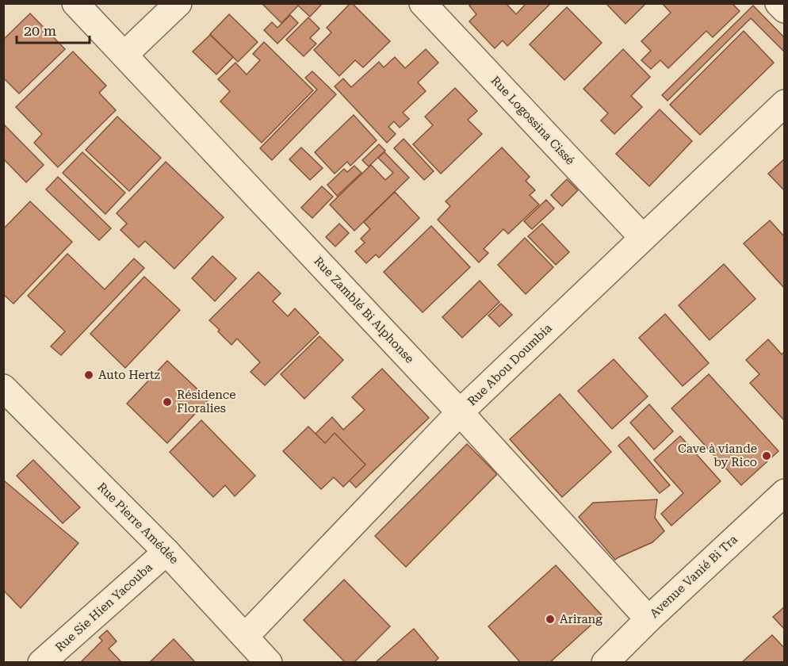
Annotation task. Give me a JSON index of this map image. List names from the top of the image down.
{
  "streets": {
    "street": [
      "Rue Logossina Cissé",
      "Rue Zamblé Bi Alphonse",
      "Rue Abou Doumbia",
      "Rue Pierre Amédée",
      "Avenue Vanié Bi Tra",
      "Rue Sie Hien Yacouba"
    ]
  },
  "crossings": [
    ["Rue Logossina Cissé", "Rue Abou Doumbia"],
    ["Rue Zamblé Bi Alphonse", "Rue Abou Doumbia"],
    ["Rue Zamblé Bi Alphonse", "Avenue Vanié Bi Tra"],
    ["Rue Abou Doumbia", "Rue Pierre Amédée"],
    ["Rue Pierre Amédée", "Rue Sie Hien Yacouba"]
  ],
  "places": [
    "Auto Hertz",
    "Résidence Floralies",
    "Cave à viande by Rico",
    "Arirang"
  ],
  "scale_bar": "20 m"
}
